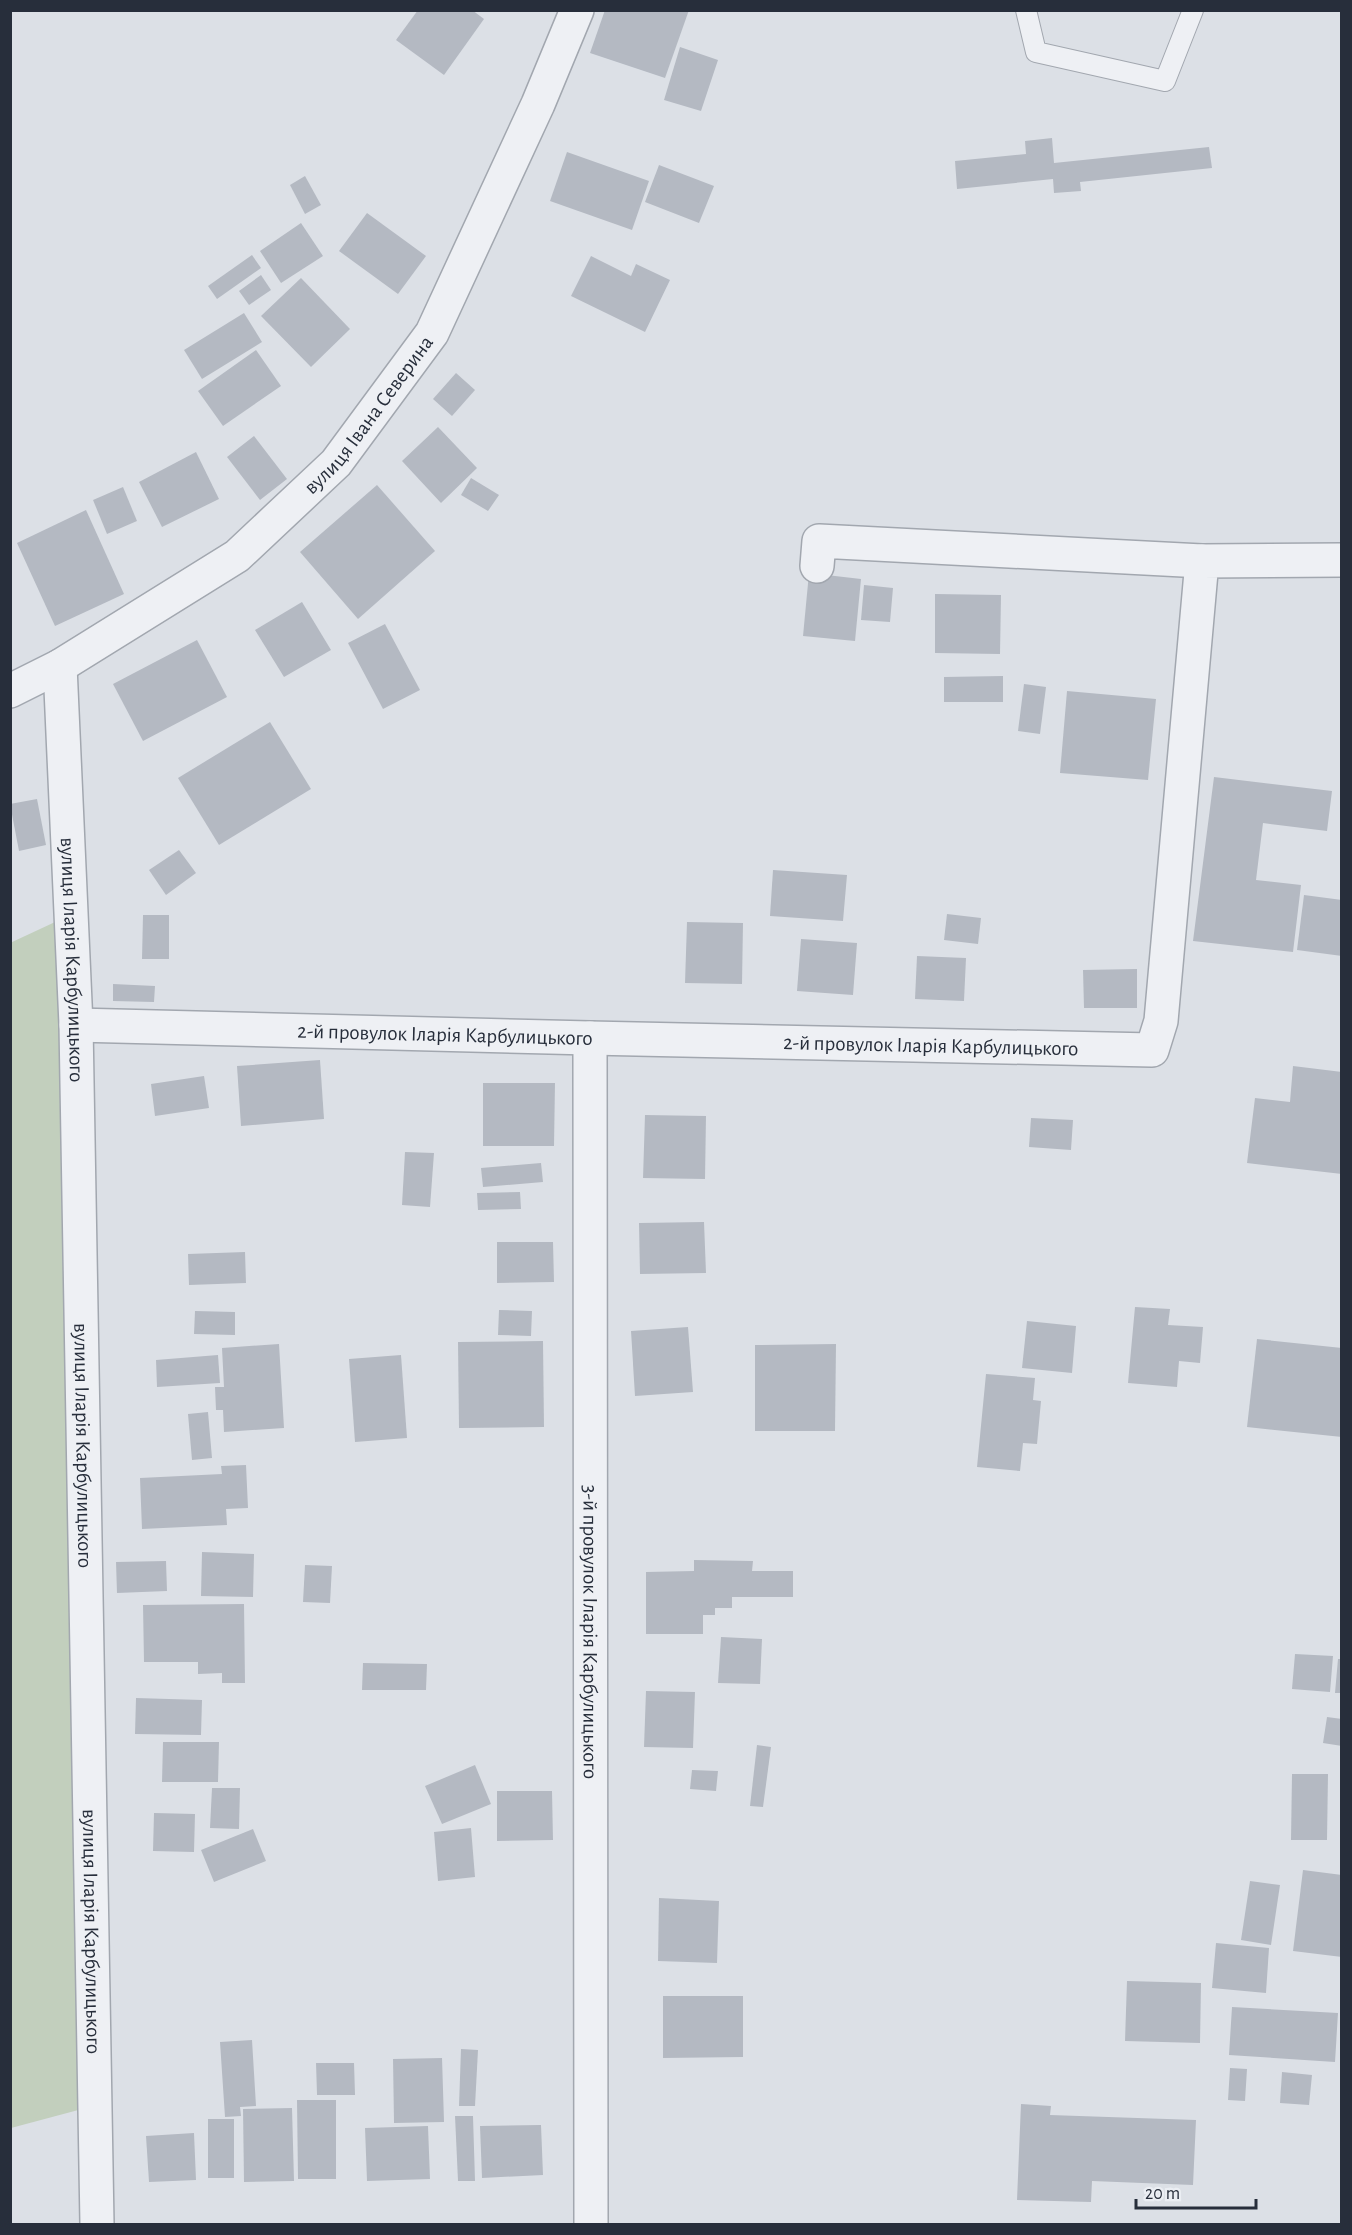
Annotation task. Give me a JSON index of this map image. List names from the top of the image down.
{
  "streets": {
    "street": [
      "вулиця Івана Северина",
      "вулиця Іларія Карбулицького",
      "2-й провулок Іларія Карбулицького",
      "3-й провулок Іларія Карбулицького"
    ]
  },
  "crossings": [
    ["вулиця Івана Северина", "вулиця Іларія Карбулицького"],
    ["вулиця Іларія Карбулицького", "2-й провулок Іларія Карбулицького"],
    ["2-й провулок Іларія Карбулицького", "3-й провулок Іларія Карбулицького"]
  ],
  "scale_bar": "20 m"
}
